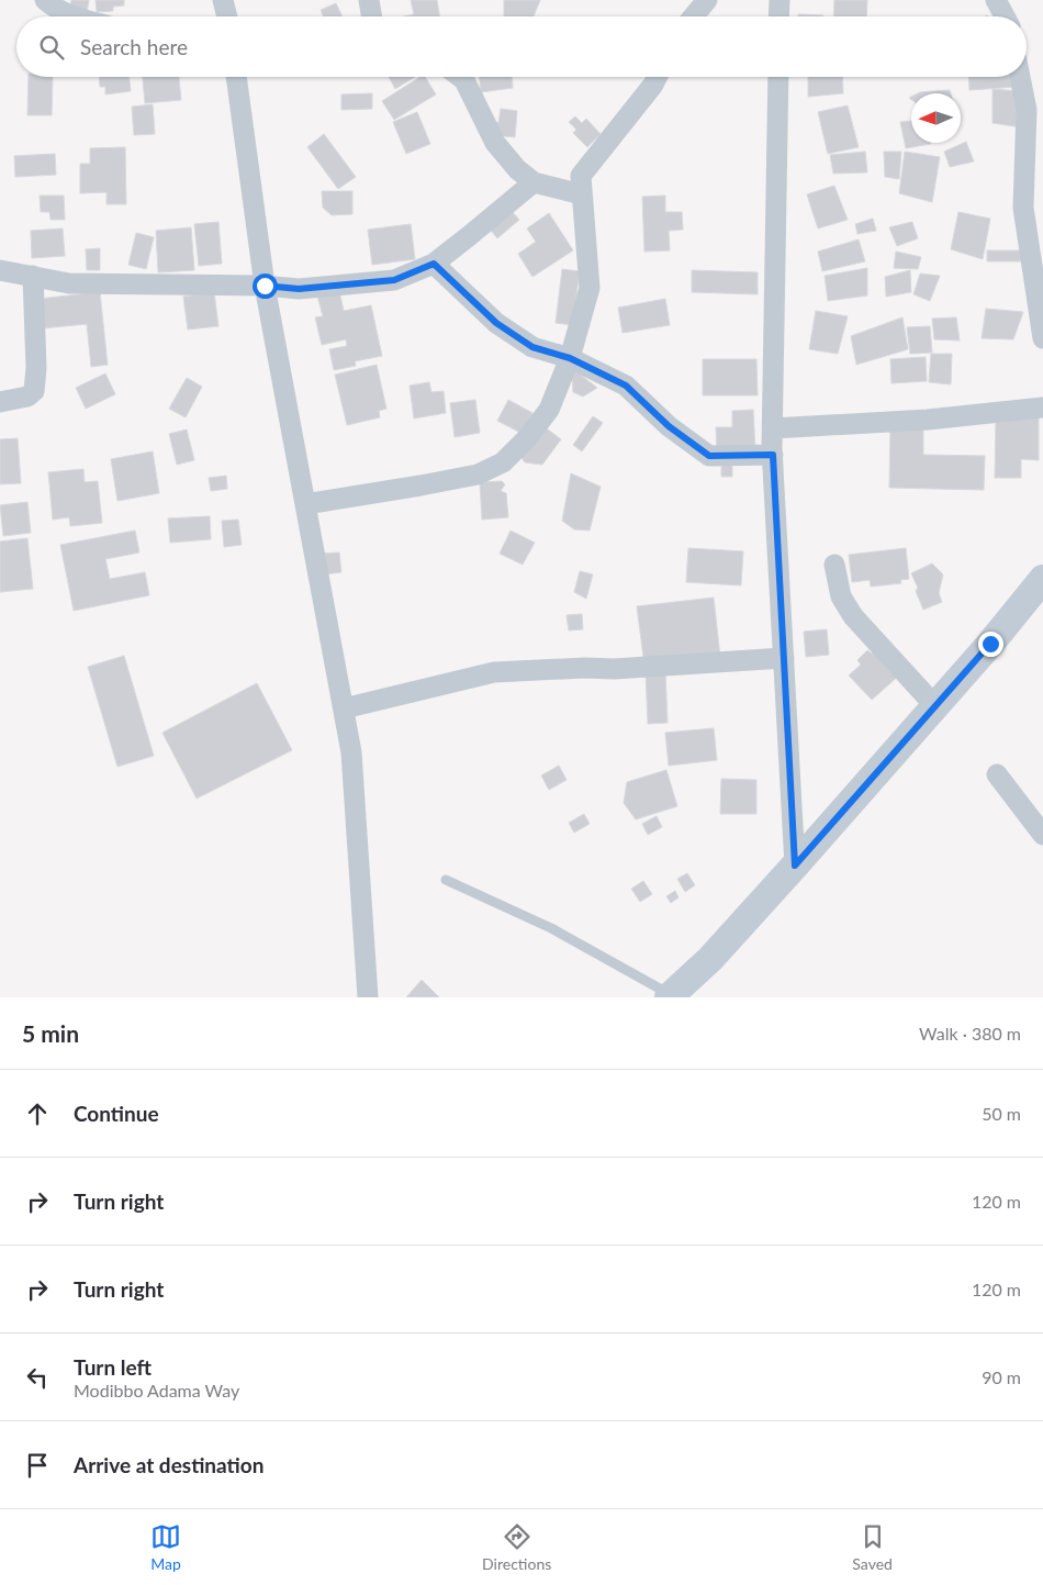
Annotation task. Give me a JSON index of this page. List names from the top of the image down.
{
  "north": "left",
  "page": {
    "search": "Search here",
    "heading": ["5 min", "Walk · 380 m"],
    "list": [
      ["Continue", "50 m"],
      ["Turn right", "120 m"],
      ["Turn right", "120 m"],
      ["Turn left", "Modibbo Adama Way", "90 m"],
      "Arrive at destination"
    ],
    "nav": ["Map", "Directions", "Saved"]
  }
}
